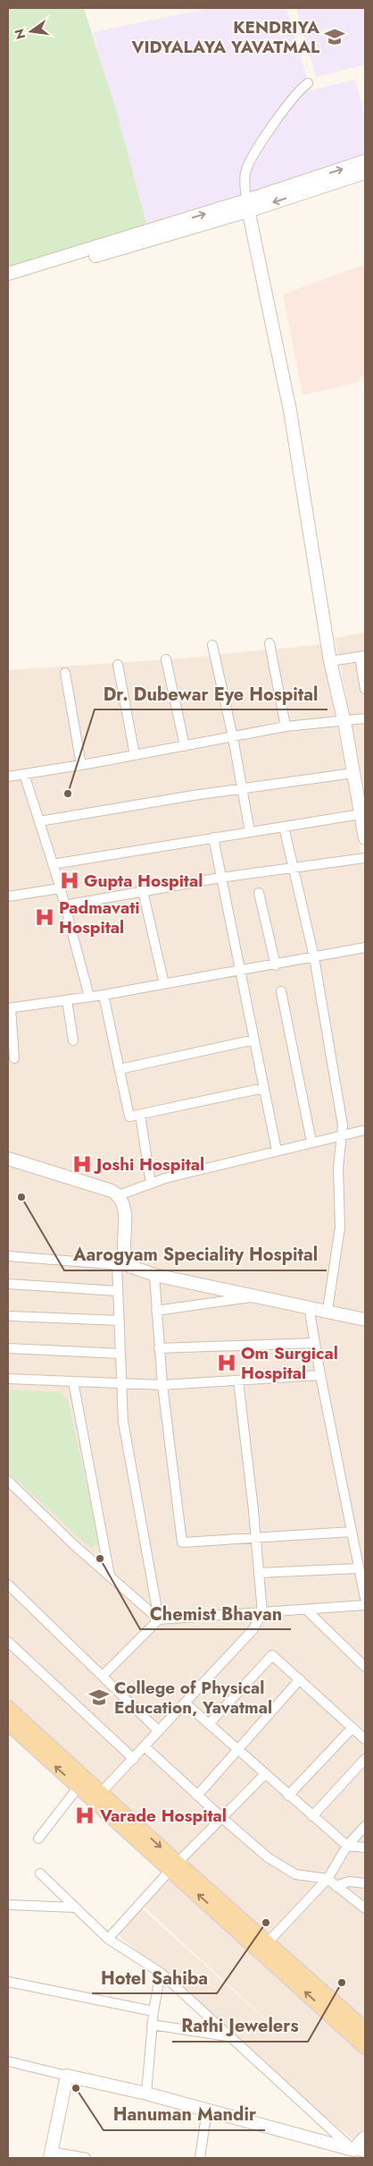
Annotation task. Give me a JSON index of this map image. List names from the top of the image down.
{
  "places": {
    "school or university": ["KENDRIYA VIDYALAYA YAVATMAL", "College of Physical Education, Yavatmal"],
    "other": [
      "Dr. Dubewar Eye Hospital",
      "Aarogyam Speciality Hospital",
      "Chemist Bhavan",
      "Hotel Sahiba",
      "Rathi Jewelers",
      "Hanuman Mandir"
    ],
    "hospital": [
      "Gupta Hospital",
      "Padmavati Hospital",
      "Joshi Hospital",
      "Om Surgical Hospital",
      "Varade Hospital"
    ]
  },
  "north": "left"
}
